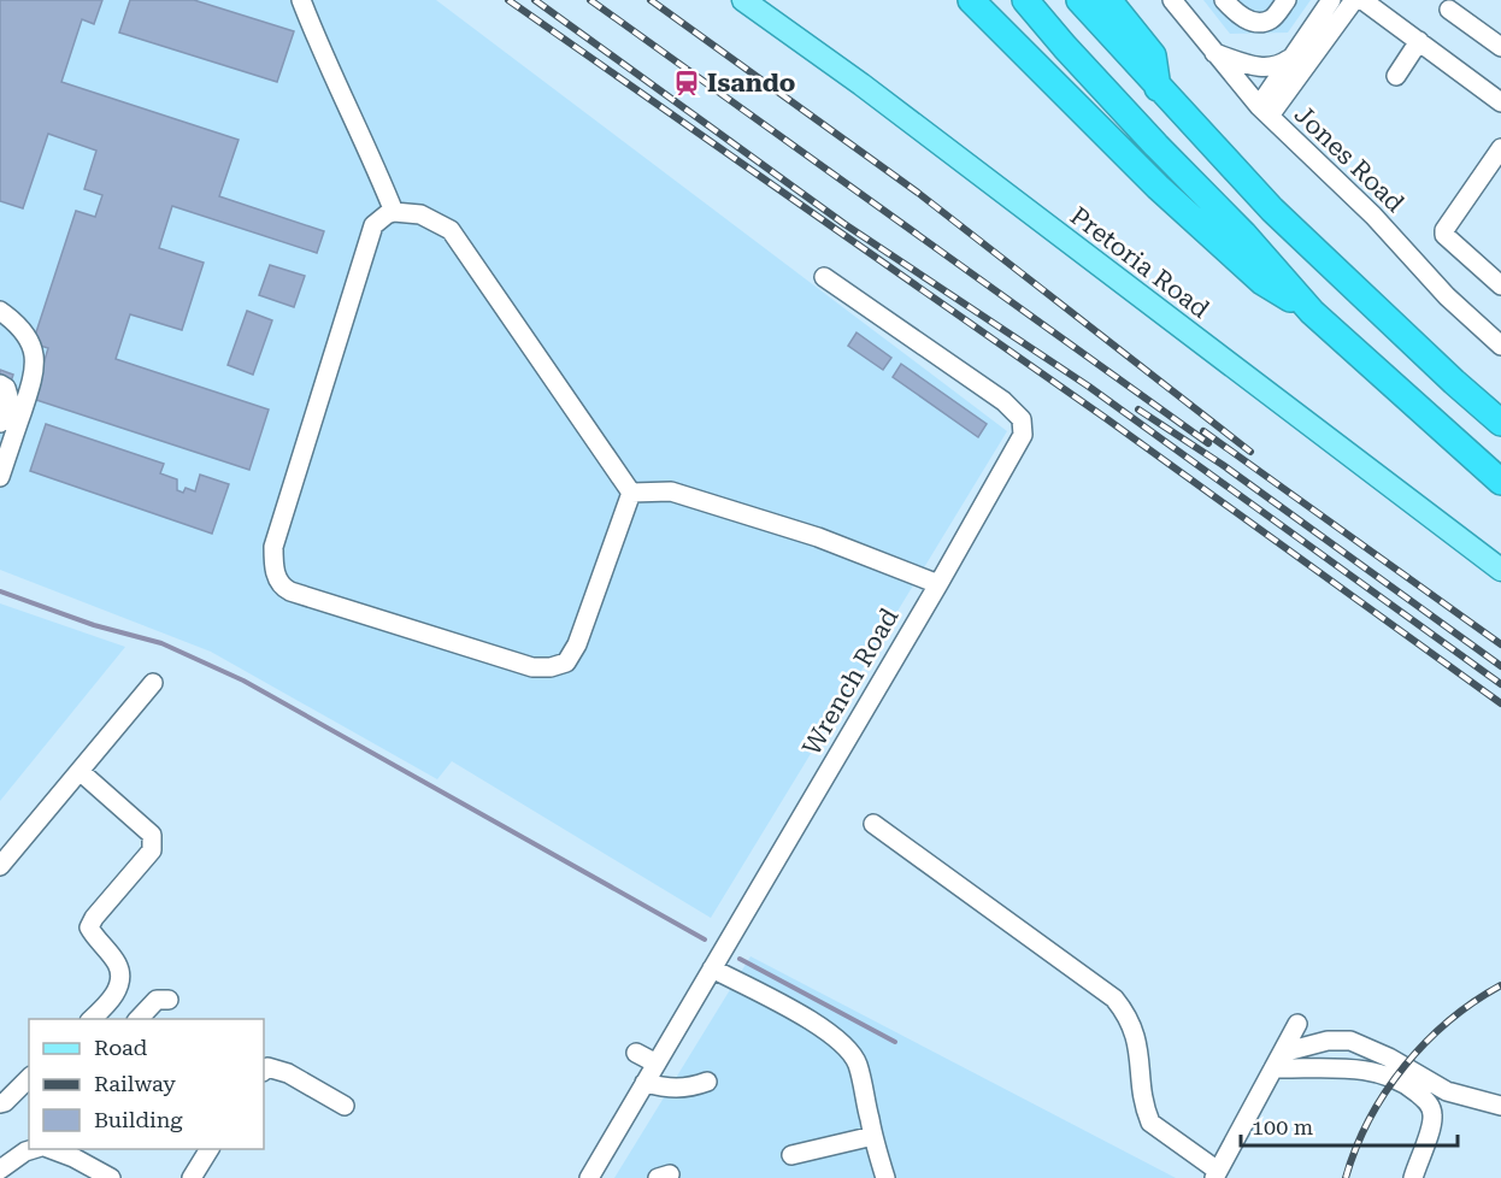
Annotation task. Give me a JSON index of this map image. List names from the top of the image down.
{
  "streets": {
    "main road": ["Pretoria Road"],
    "street": ["Jones Road", "Wrench Road"]
  },
  "places": {
    "station": ["Isando"]
  },
  "legend": ["Road", "Railway", "Building"],
  "scale_bar": "100 m"
}
